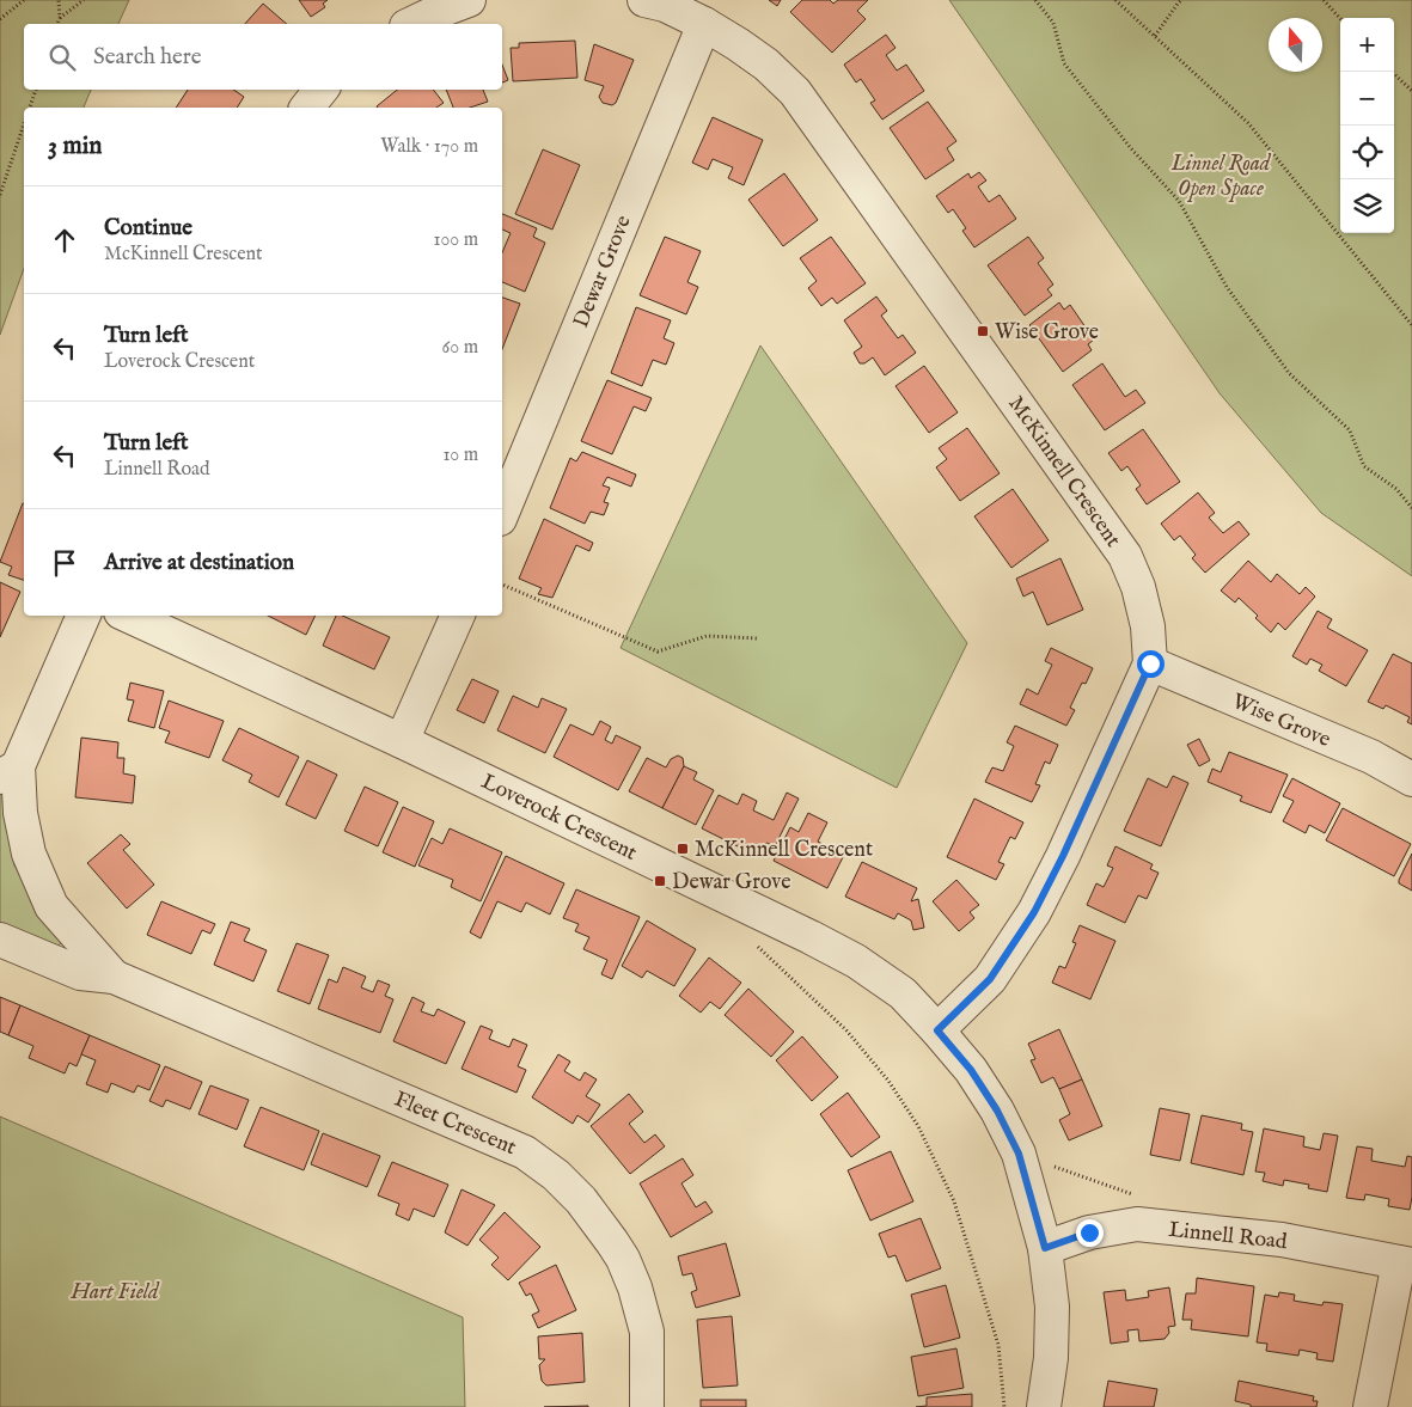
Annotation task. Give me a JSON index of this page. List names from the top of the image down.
{
  "streets": {
    "street": [
      "Dewar Grove",
      "McKinnell Crescent",
      "Wise Grove",
      "Loverock Crescent",
      "Fleet Crescent",
      "Linnell Road"
    ]
  },
  "crossings": [
    ["Dewar Grove", "McKinnell Crescent"],
    ["McKinnell Crescent", "Wise Grove"],
    ["McKinnell Crescent", "Loverock Crescent"],
    ["Loverock Crescent", "Linnell Road"]
  ],
  "parks": ["Linnel Road Open Space", "Hart Field"],
  "places": {
    "transit": ["Wise Grove", "McKinnell Crescent", "Dewar Grove"]
  },
  "north": "top",
  "page": {
    "map_buttons": ["+", "−"],
    "search": "Search here",
    "heading": ["3 min", "Walk · 170 m"],
    "list": [
      ["Continue", "McKinnell Crescent", "100 m"],
      ["Turn left", "Loverock Crescent", "60 m"],
      ["Turn left", "Linnell Road", "10 m"],
      "Arrive at destination"
    ]
  }
}
